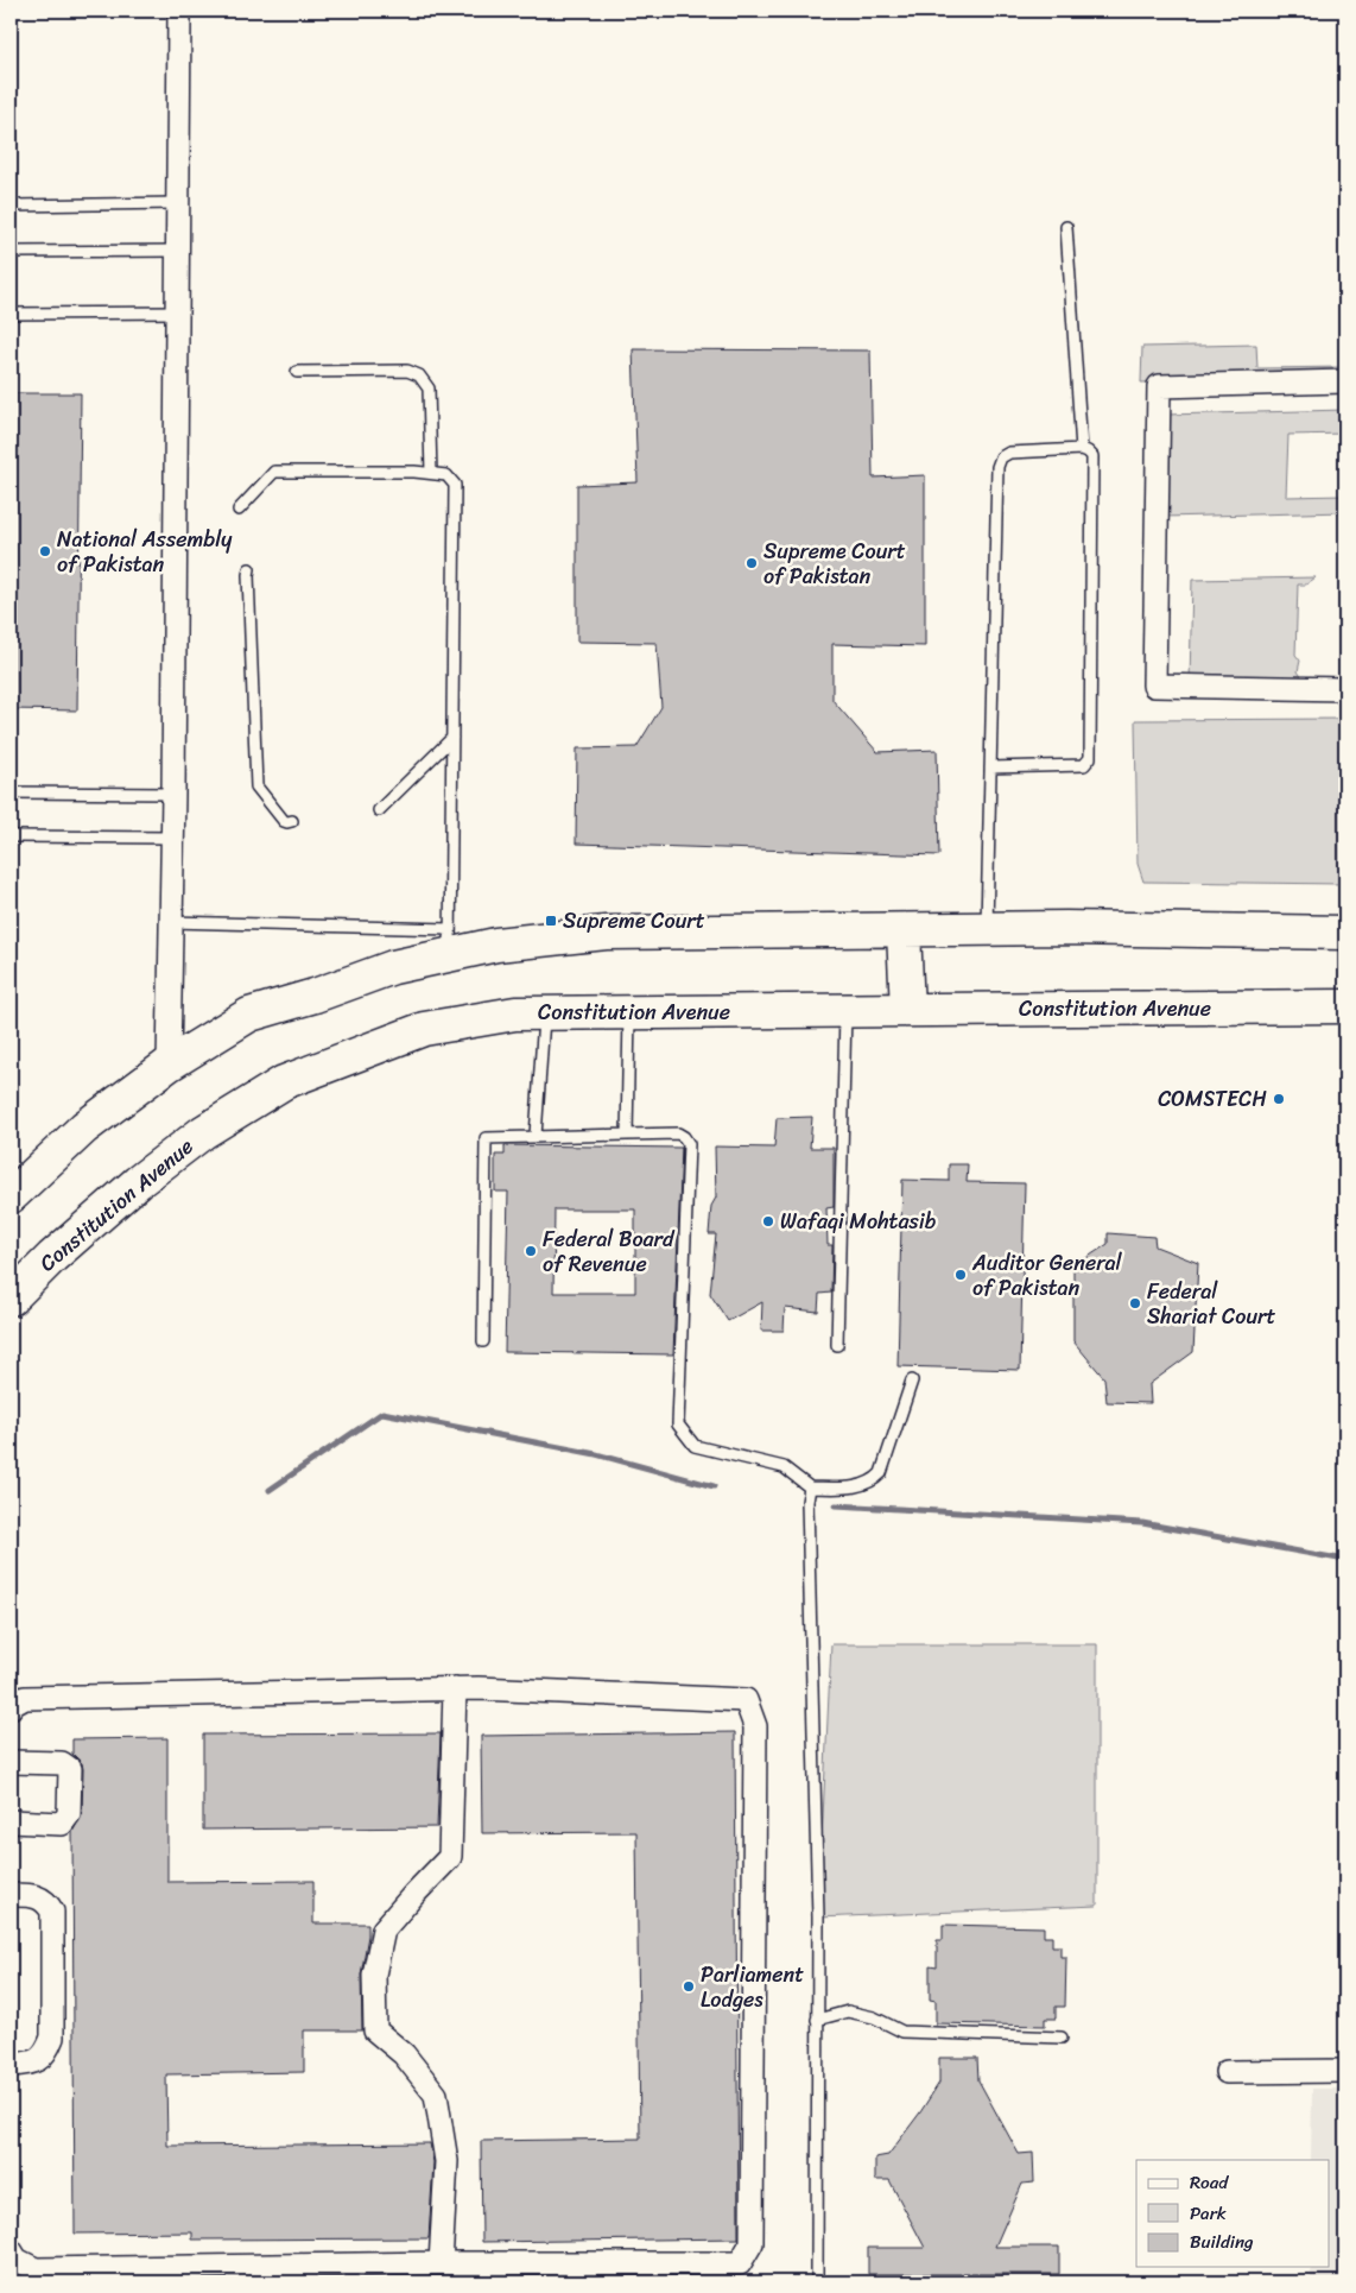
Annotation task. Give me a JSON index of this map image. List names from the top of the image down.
{
  "streets": {
    "main road": ["Constitution Avenue"]
  },
  "places": {
    "other": [
      "National Assembly of Pakistan",
      "Supreme Court of Pakistan",
      "COMSTECH",
      "Wafaqi Mohtasib",
      "Federal Board of Revenue",
      "Auditor General of Pakistan",
      "Federal Shariat Court",
      "Parliament Lodges"
    ],
    "transit": ["Supreme Court"]
  },
  "legend": ["Road", "Park", "Building"]
}
